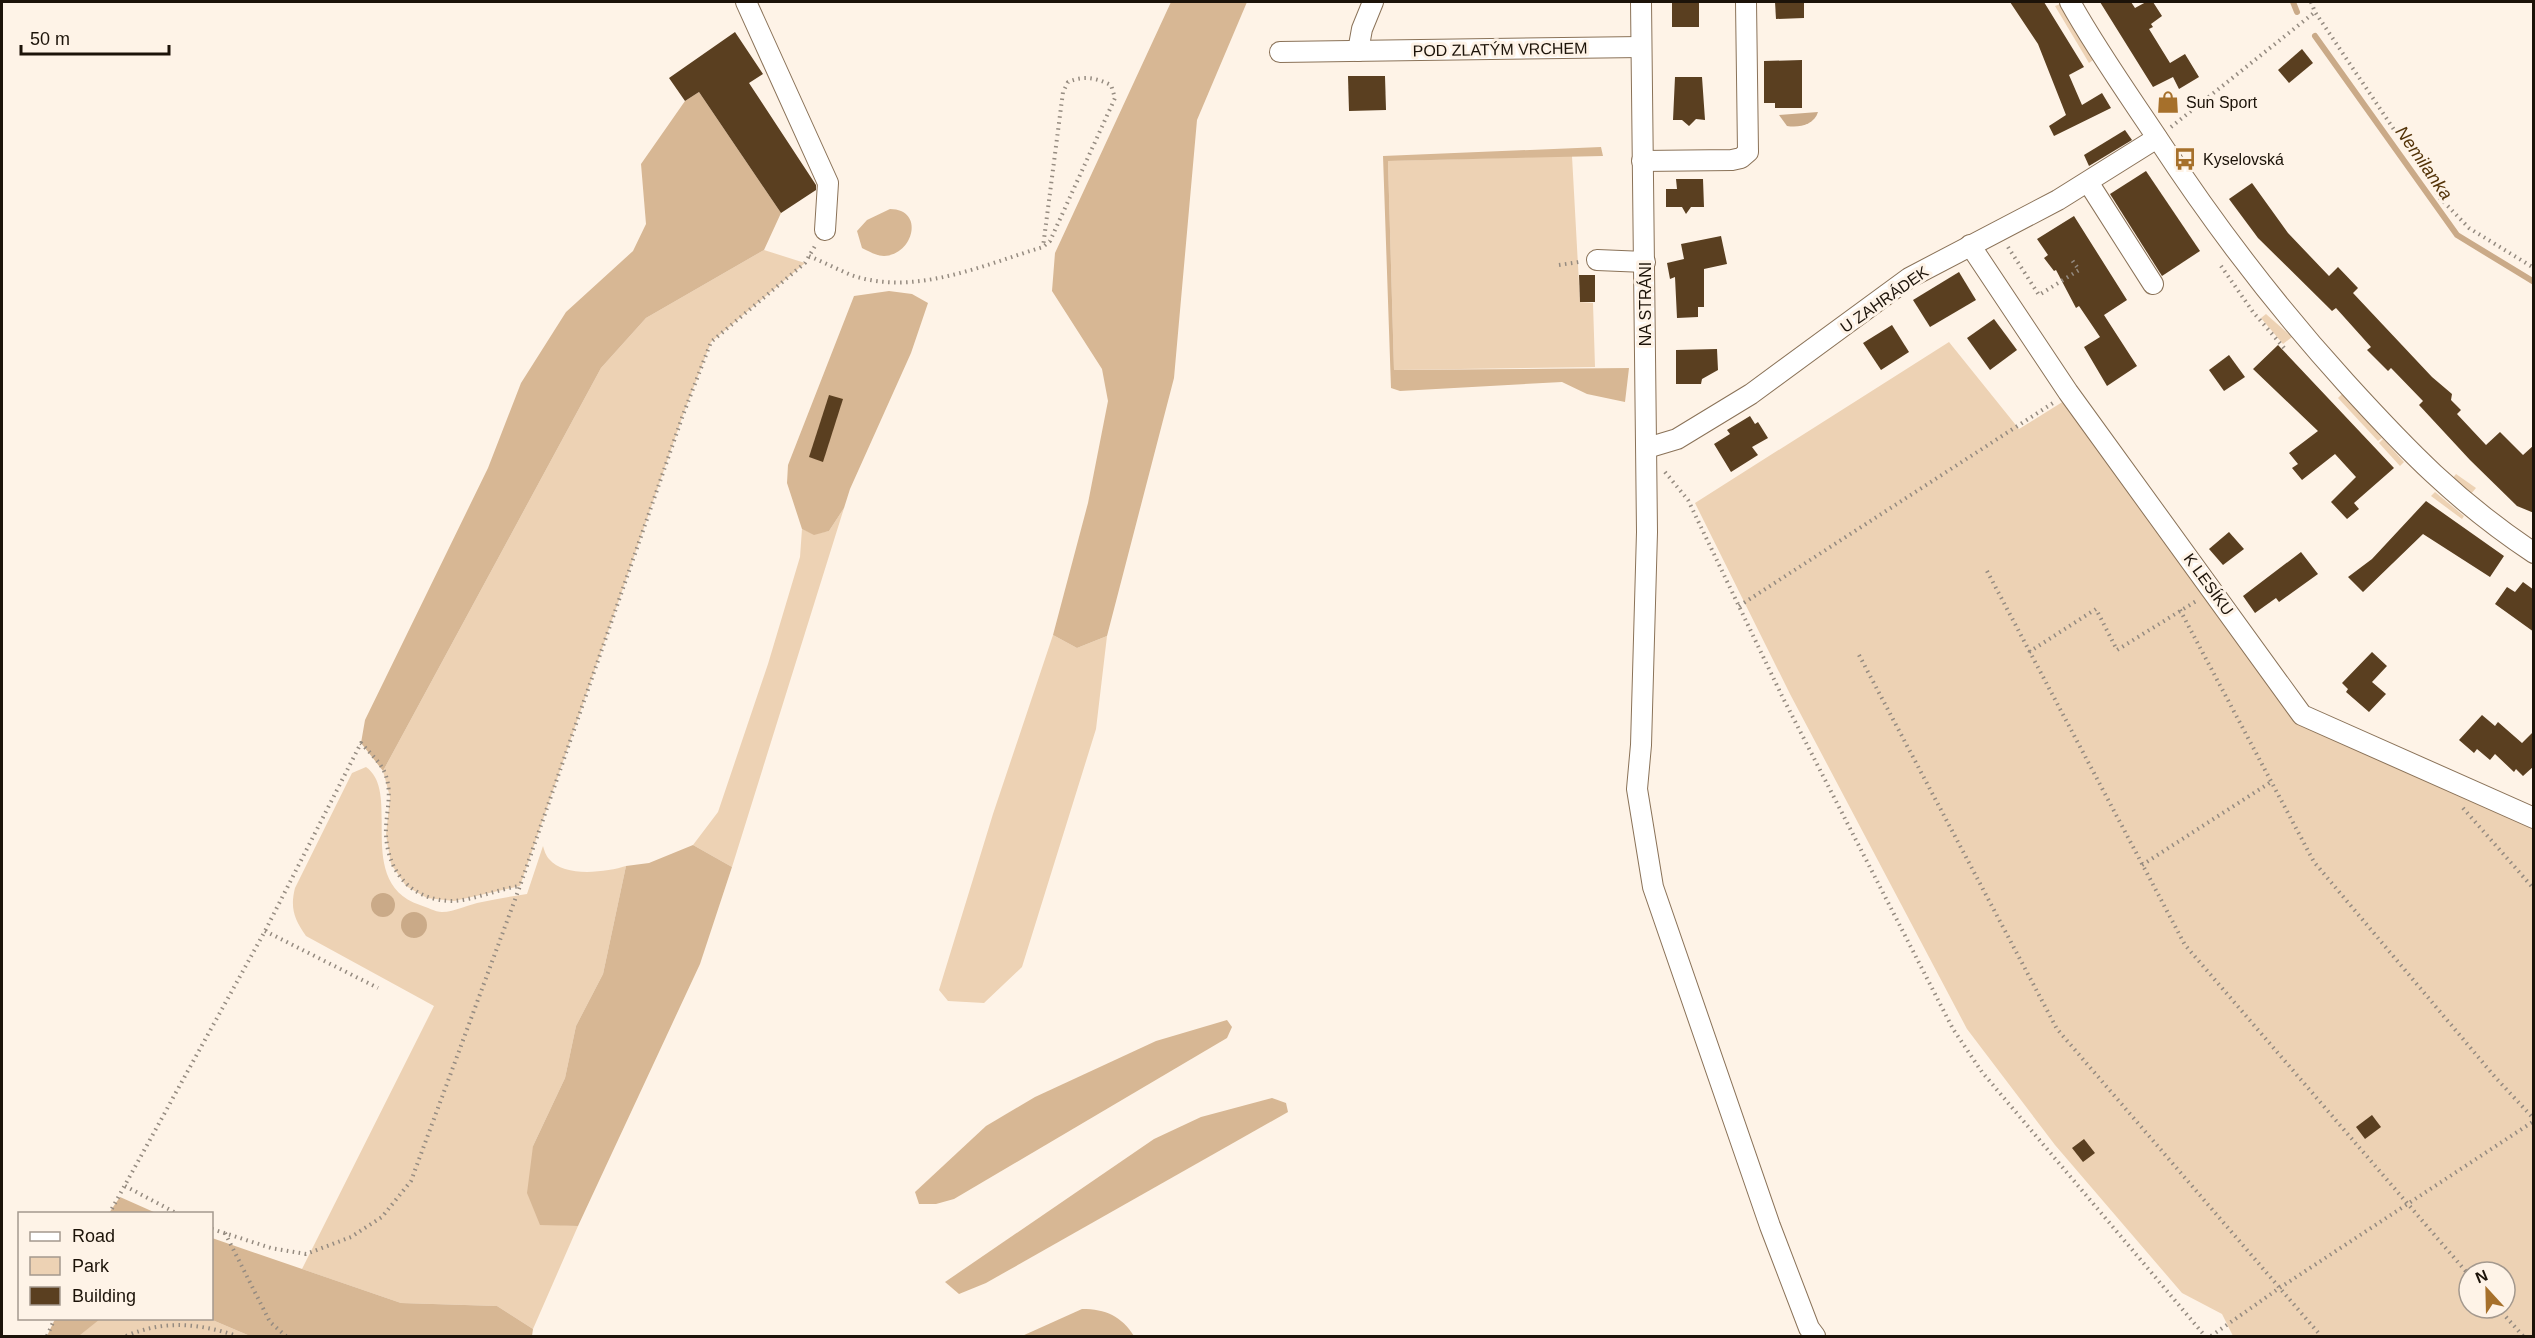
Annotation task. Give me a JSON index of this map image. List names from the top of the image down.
{
  "streets": {
    "street": [
      "POD ZLATÝM VRCHEM",
      "U ZAHRÁDEK",
      "NA STRÁNI",
      "K LESÍKU"
    ]
  },
  "crossings": [
    ["POD ZLATÝM VRCHEM", "NA STRÁNI"],
    ["U ZAHRÁDEK", "NA STRÁNI"],
    ["U ZAHRÁDEK", "K LESÍKU"]
  ],
  "water": ["Nemilanka"],
  "places": {
    "shop": ["Sun Sport"],
    "bus stop": ["Kyselovská"]
  },
  "legend": ["Road", "Park", "Building"],
  "scale_bar": "50 m",
  "north": "top"
}
